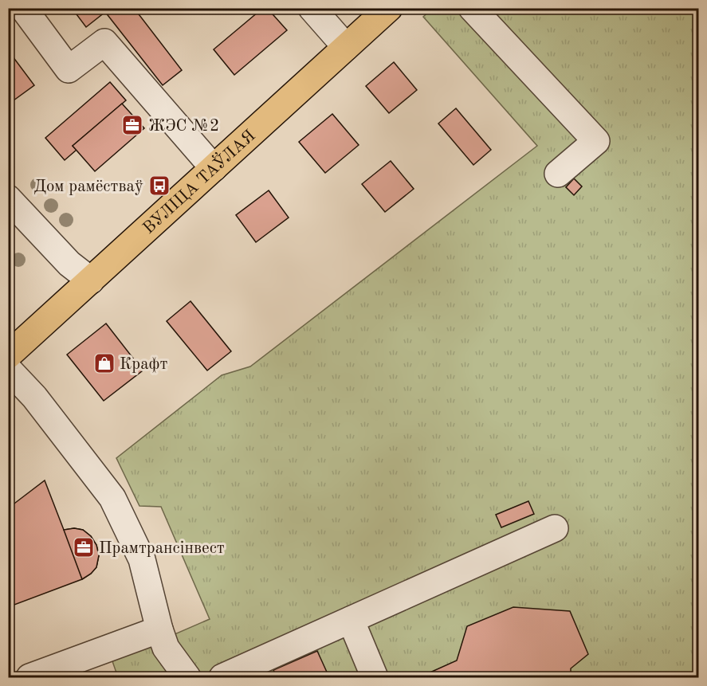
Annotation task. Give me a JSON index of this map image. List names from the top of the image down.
{
  "streets": {
    "main road": ["ВУЛІЦА ТАЎЛАЯ"]
  },
  "places": {
    "office": ["ЖЭС №2", "Прамтрансінвест"],
    "bus stop": ["Дом рамёстваў"],
    "shop": ["Крафт"]
  }
}
